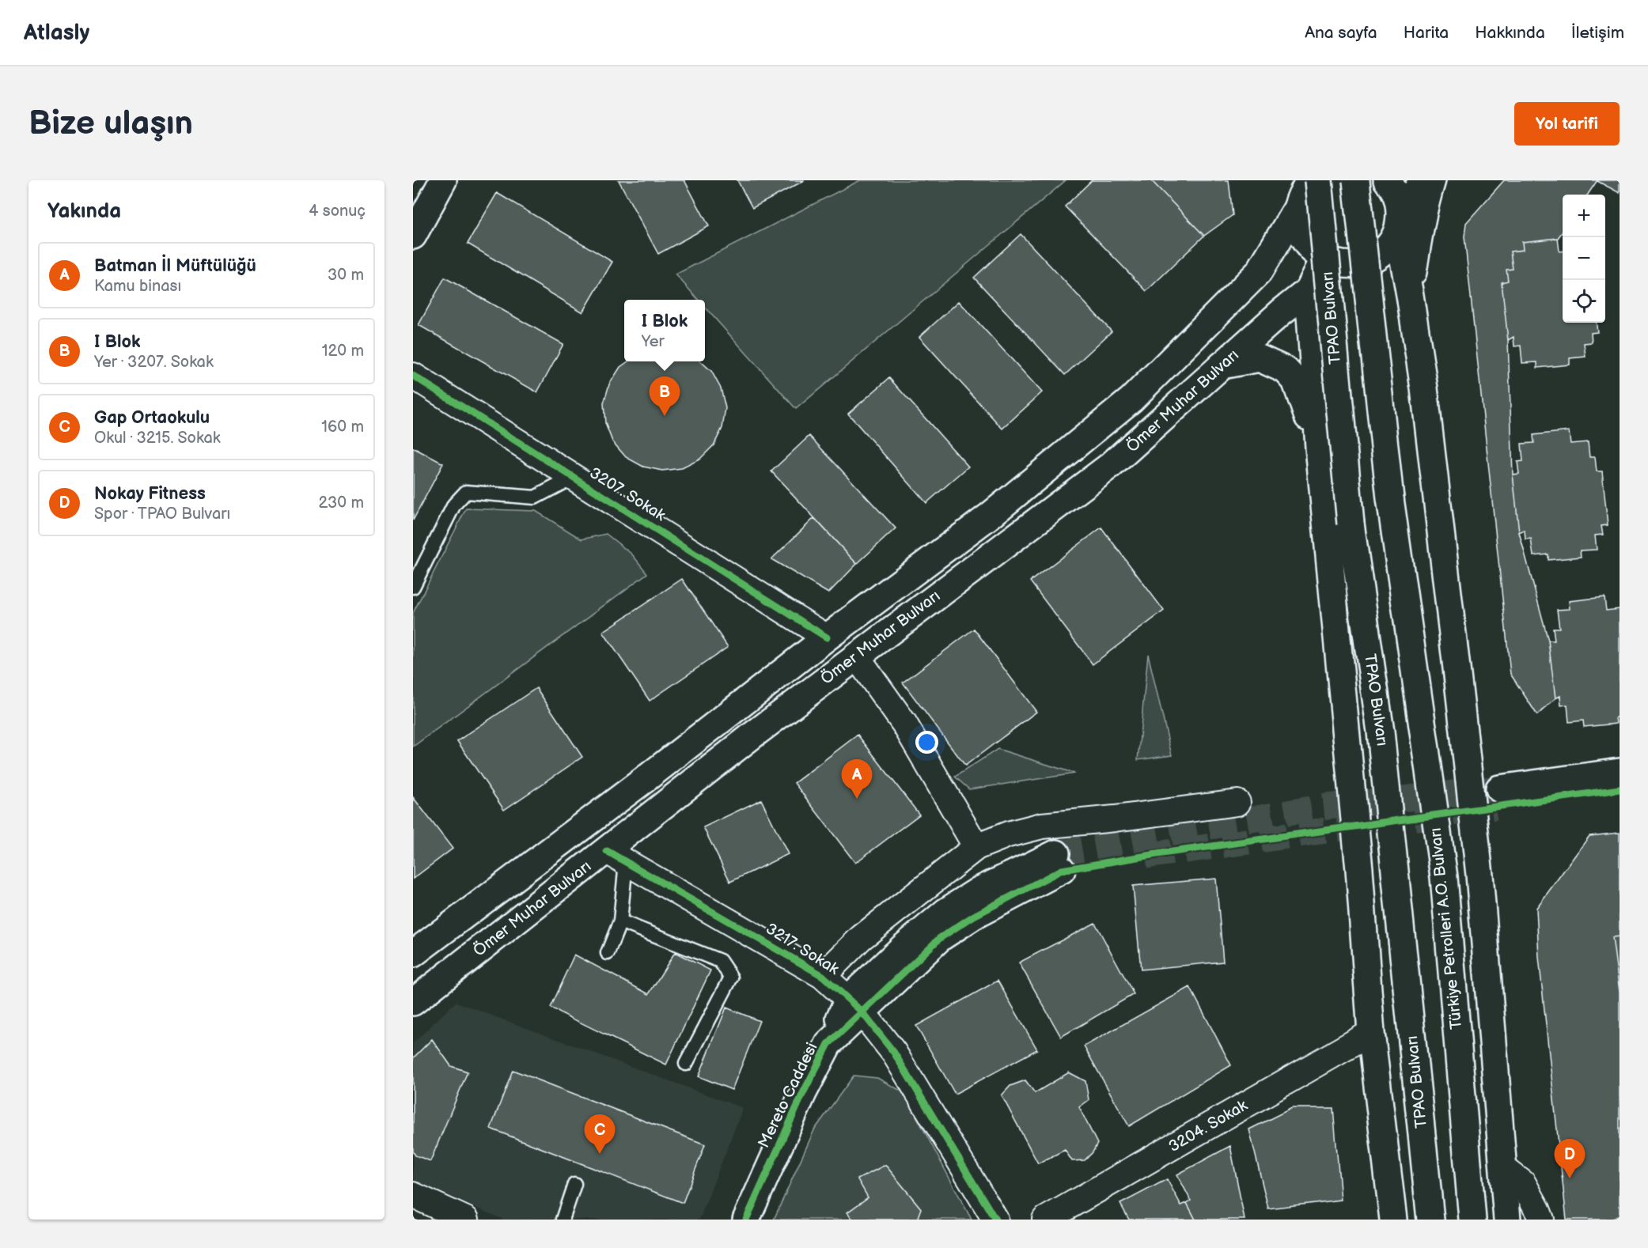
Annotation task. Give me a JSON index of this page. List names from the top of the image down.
{
  "streets": {
    "main road": [
      "TPAO Bulvarı",
      "Ömer Muhar Bulvarı",
      "Türkiye Petrolleri A.O. Bulvarı",
      "Mereto Caddesi"
    ],
    "street": ["3207. Sokak", "3217. Sokak", "3204. Sokak"]
  },
  "crossings": [
    ["TPAO Bulvarı", "Ömer Muhar Bulvarı"],
    ["TPAO Bulvarı", "3204. Sokak"],
    ["Ömer Muhar Bulvarı", "3207. Sokak"],
    ["Ömer Muhar Bulvarı", "3217. Sokak"],
    ["3217. Sokak", "Mereto Caddesi"]
  ],
  "page": {
    "header": "Atlasly",
    "nav": [
      "Ana sayfa",
      "Harita",
      "Hakkında",
      "İletişim"
    ],
    "buttons": "Yol tarifi",
    "title": "Bize ulaşın",
    "heading": ["Yakında", "4 sonuç"],
    "map_buttons": ["+", "−"],
    "list": [
      {
        "mark": "A",
        "name": "Batman İl Müftülüğü",
        "note": "Kamu binası",
        "value": "30 m"
      },
      {
        "mark": "B",
        "name": "I Blok",
        "note": "Yer · 3207. Sokak",
        "value": "120 m"
      },
      {
        "mark": "C",
        "name": "Gap Ortaokulu",
        "note": "Okul · 3215. Sokak",
        "value": "160 m"
      },
      {
        "mark": "D",
        "name": "Nokay Fitness",
        "note": "Spor · TPAO Bulvarı",
        "value": "230 m"
      }
    ],
    "popup": ["I Blok", "Yer"],
    "pins": [
      "B",
      "A",
      "C",
      "D"
    ]
  }
}
